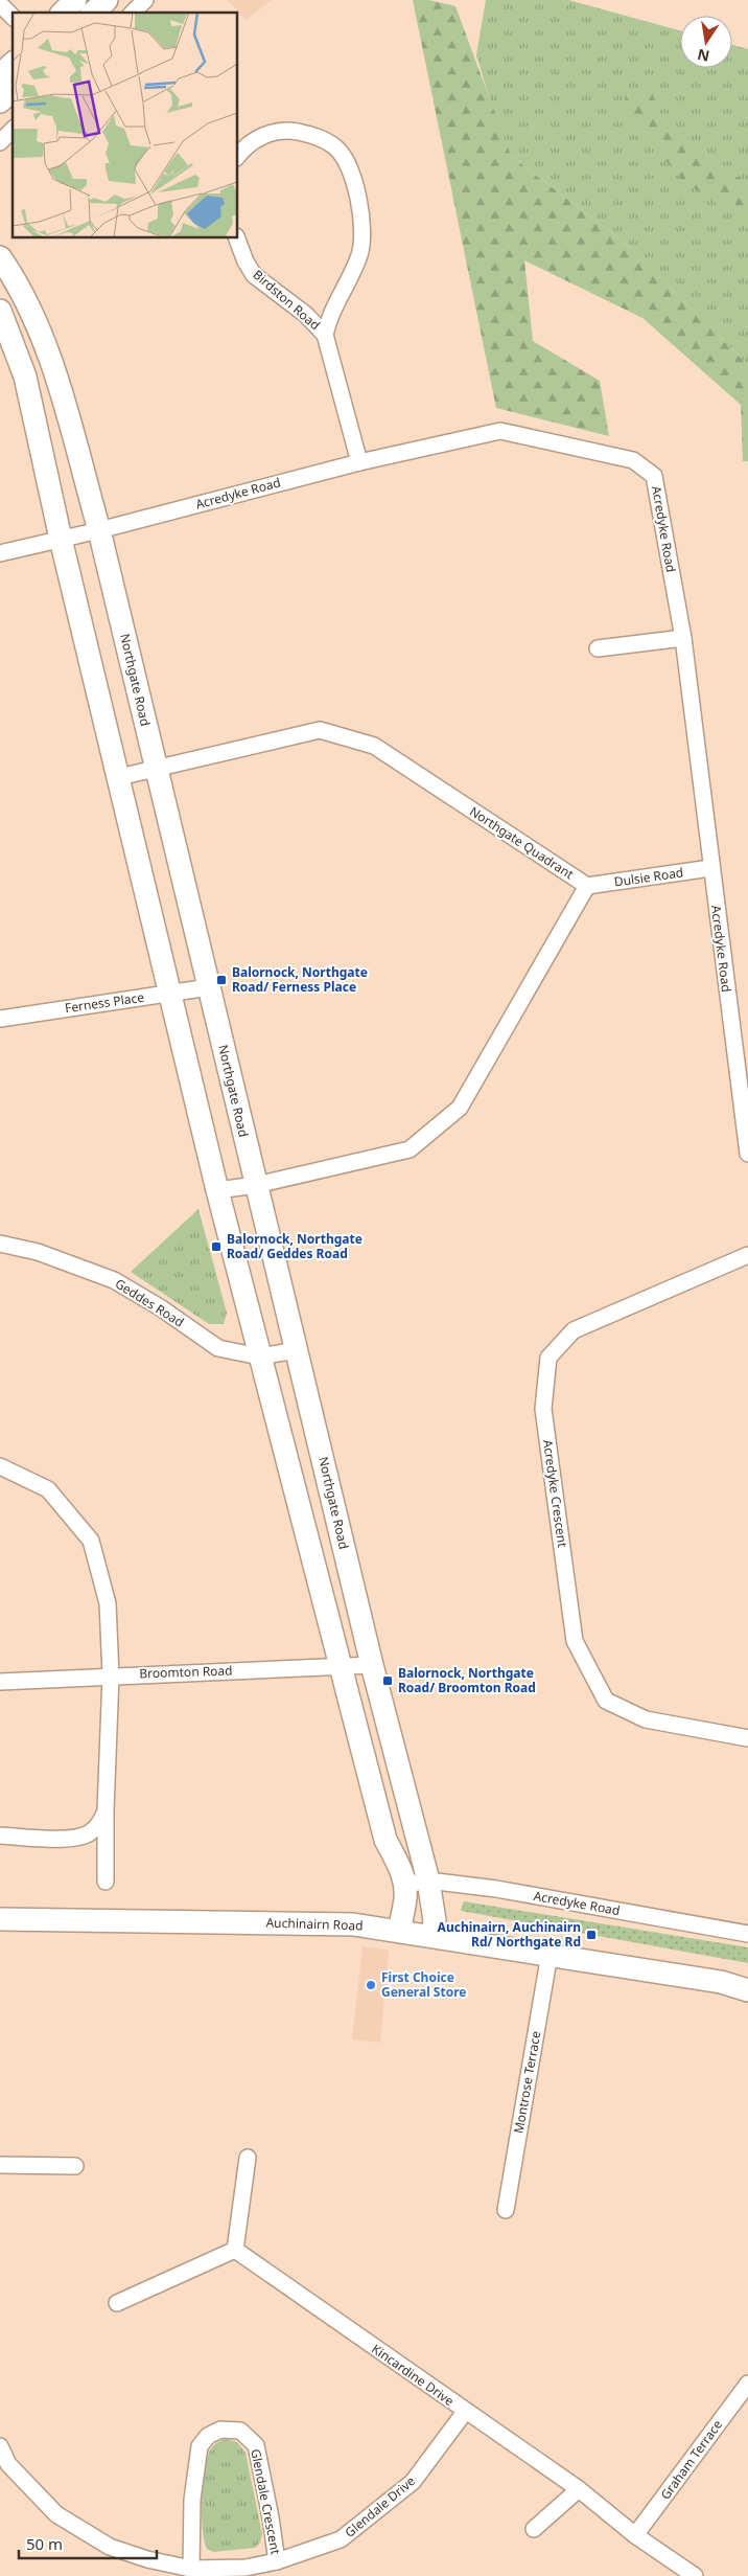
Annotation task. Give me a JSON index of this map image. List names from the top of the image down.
{
  "streets": {
    "street": [
      "Birdston Road",
      "Acredyke Road",
      "Northgate Road",
      "Northgate Quadrant",
      "Dulsie Road",
      "Ferness Place",
      "Geddes Road",
      "Acredyke Crescent",
      "Broomton Road",
      "Auchinairn Road",
      "Montrose Terrace",
      "Kincardine Drive",
      "Graham Terrace",
      "Glendale Crescent",
      "Glendale Drive"
    ]
  },
  "crossings": [
    ["Birdston Road", "Acredyke Road"],
    ["Acredyke Road", "Northgate Road"],
    ["Acredyke Road", "Dulsie Road"],
    ["Northgate Road", "Northgate Quadrant"],
    ["Northgate Road", "Ferness Place"],
    ["Northgate Road", "Geddes Road"],
    ["Northgate Road", "Broomton Road"],
    ["Northgate Road", "Auchinairn Road"],
    ["Northgate Quadrant", "Dulsie Road"],
    ["Auchinairn Road", "Montrose Terrace"],
    ["Kincardine Drive", "Graham Terrace"],
    ["Kincardine Drive", "Glendale Drive"],
    ["Glendale Crescent", "Glendale Drive"]
  ],
  "places": {
    "transit": [
      "Balornock, Northgate Road/ Ferness Place",
      "Balornock, Northgate Road/ Geddes Road",
      "Balornock, Northgate Road/ Broomton Road",
      "Auchinairn, Auchinairn Rd/ Northgate Rd"
    ],
    "other": ["First Choice General Store"]
  },
  "scale_bar": "50 m",
  "north": "bottom"
}
